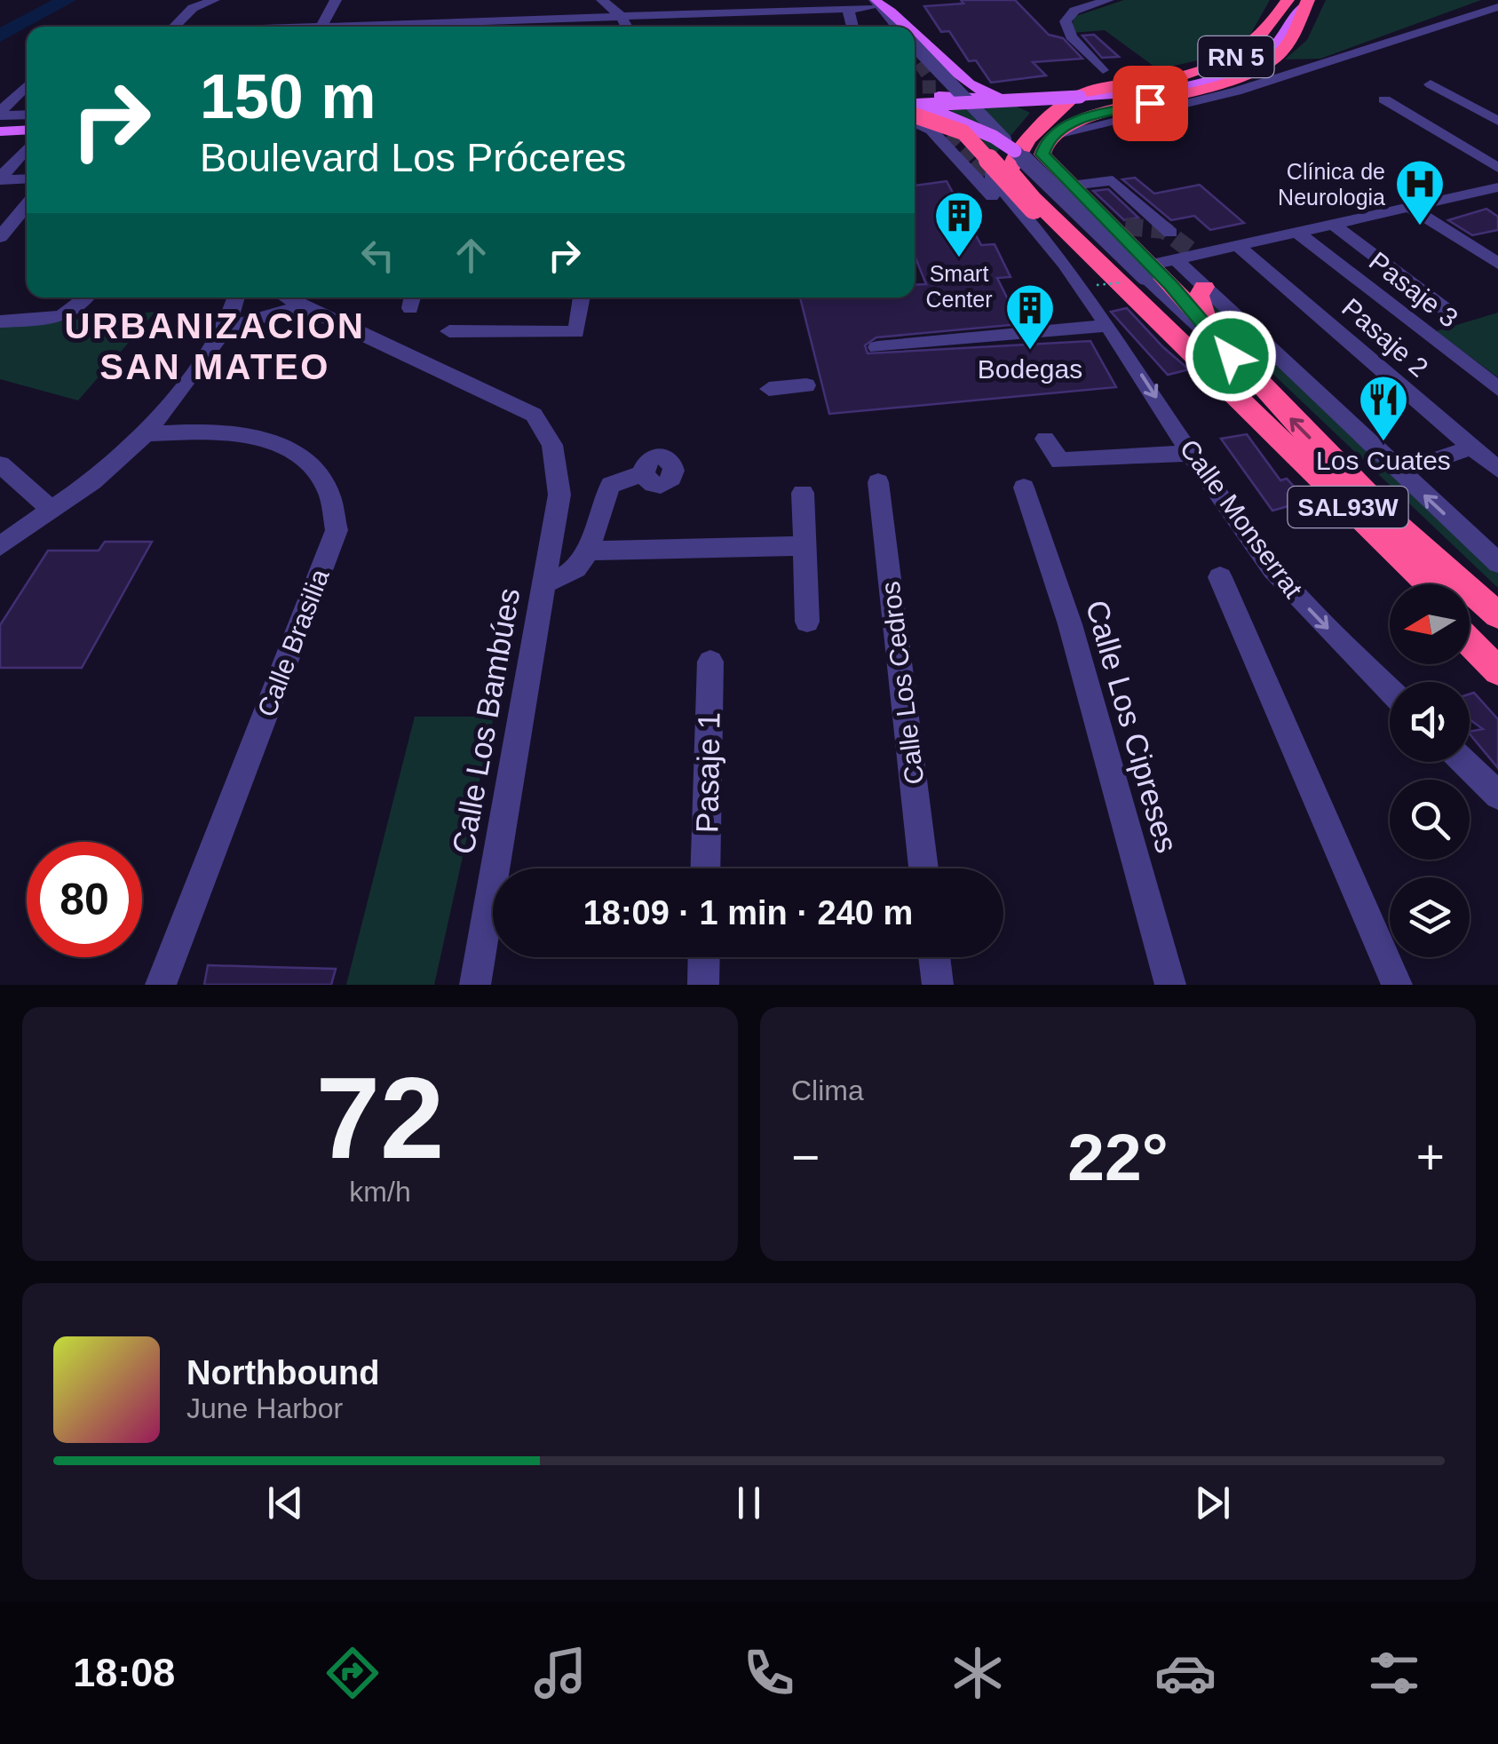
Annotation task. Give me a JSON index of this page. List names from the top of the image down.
{
  "streets": {
    "highway": ["RN 5", "SAL93W"],
    "street": [
      "Pasaje 3",
      "Pasaje 2",
      "Calle Monserrat",
      "Calle Brasilia",
      "Calle Los Cedros",
      "Calle Los Bambúes",
      "Calle Los Cipreses",
      "Pasaje 1"
    ]
  },
  "crossings": [
    ["RN 5", "SAL93W"]
  ],
  "districts": ["URBANIZACION SAN MATEO"],
  "places": {
    "hospital": ["Clínica de Neurologia"],
    "building": ["Smart Center", "Bodegas"],
    "restaurant": ["Los Cuates"]
  },
  "north": "left",
  "page": {
    "turn": ["150 m", "Boulevard Los Próceres"],
    "limit": "80",
    "trip": "18:09 · 1 min · 240 m",
    "tile": [
      ["72", "km/h"],
      "Clima"
    ],
    "heat": ["−", "22°", "+"],
    "song": ["Northbound", "June Harbor"],
    "tabs": "18:08"
  }
}
